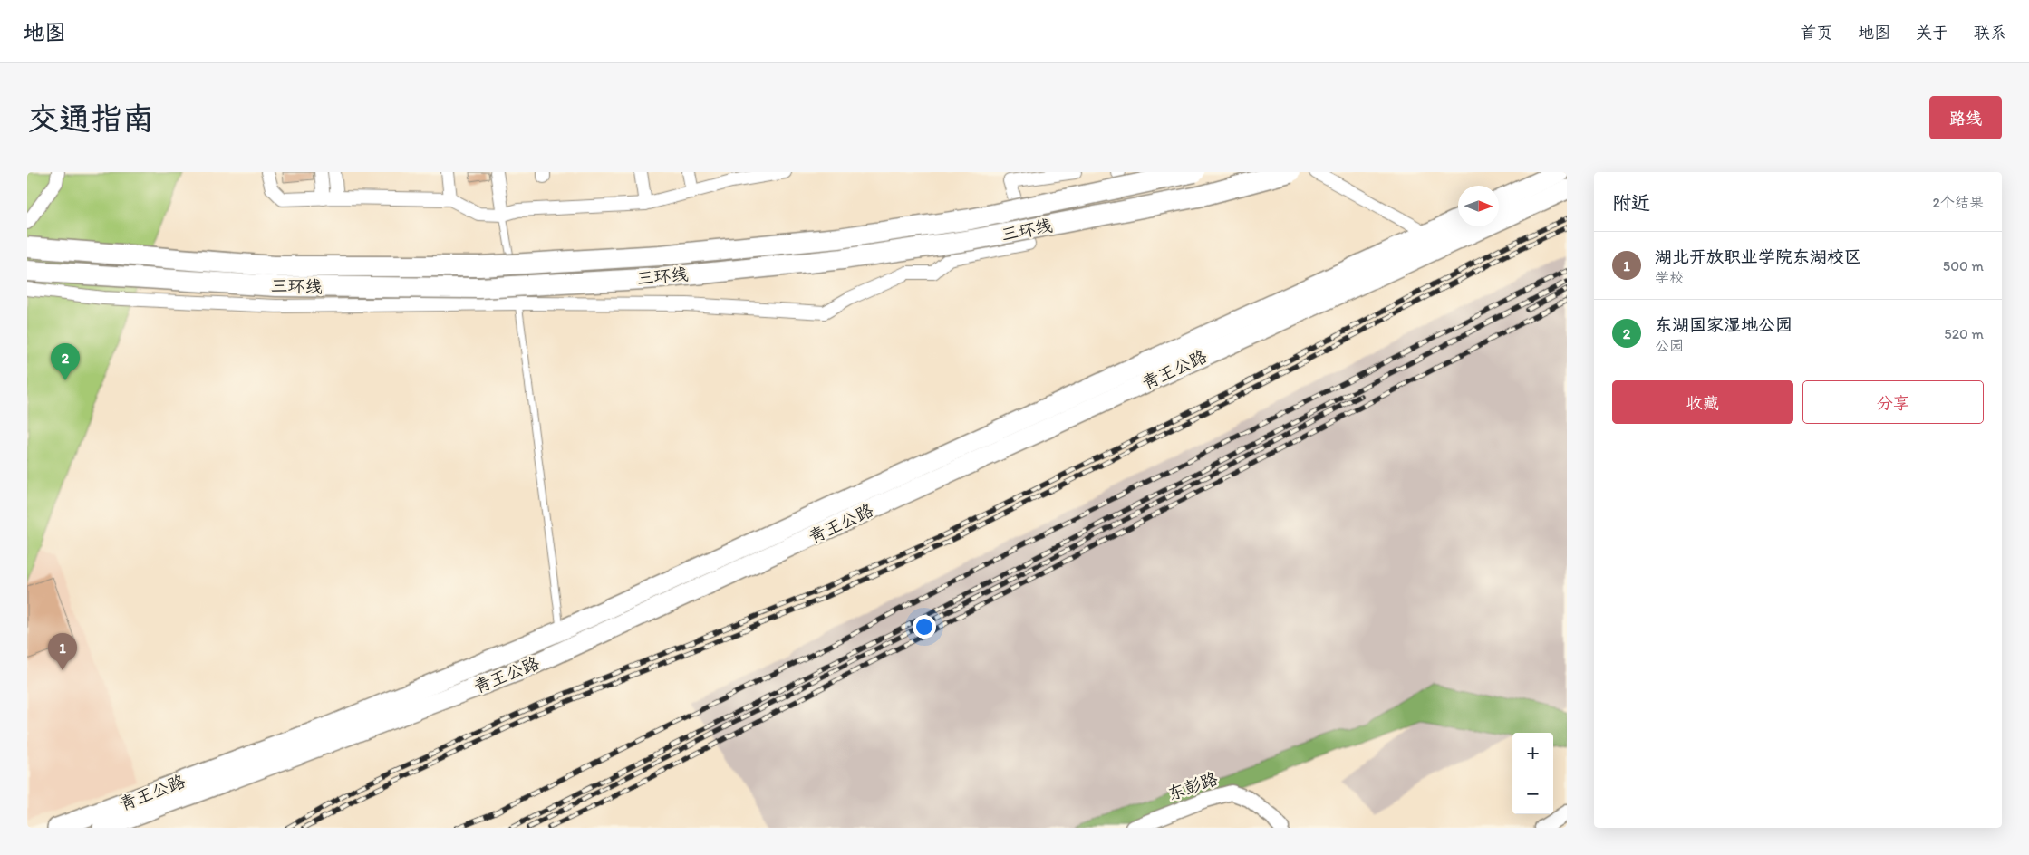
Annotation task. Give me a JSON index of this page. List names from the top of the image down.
{
  "streets": {
    "highway": ["三环线"],
    "main road": ["青王公路"],
    "street": ["东彭路"]
  },
  "north": "right",
  "page": {
    "header": "地图",
    "nav": [
      "首页",
      "地图",
      "关于",
      "联系"
    ],
    "buttons": [
      "路线",
      ["收藏", "分享"]
    ],
    "title": "交通指南",
    "heading": ["附近", "2个结果"],
    "list": [
      {
        "mark": "1",
        "name": "湖北开放职业学院东湖校区",
        "note": "学校",
        "value": "500 m"
      },
      {
        "mark": "2",
        "name": "东湖国家湿地公园",
        "note": "公园",
        "value": "520 m"
      }
    ],
    "pins": ["2", "1"],
    "map_buttons": ["+", "−"]
  }
}
